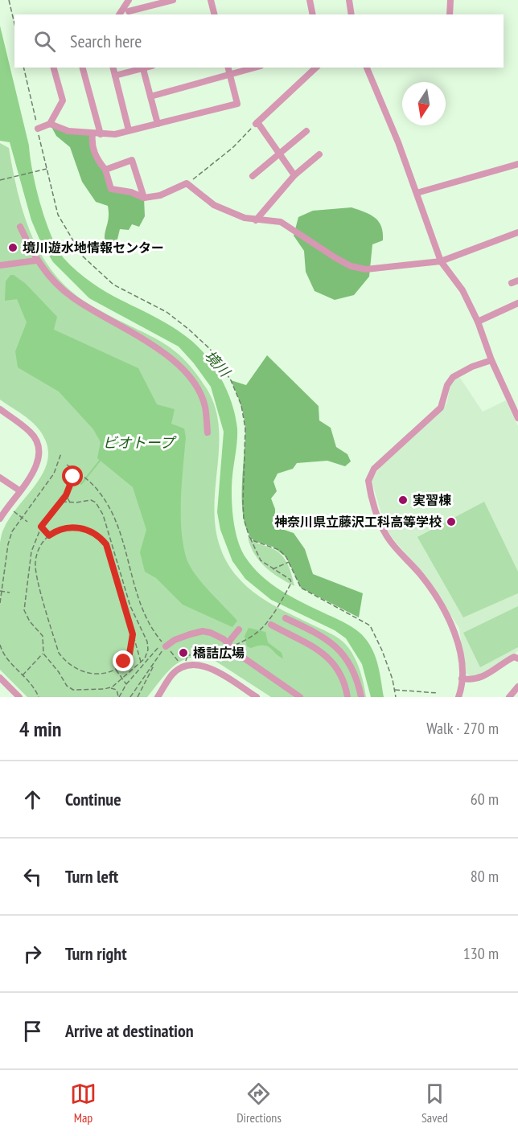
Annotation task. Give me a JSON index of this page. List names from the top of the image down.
{
  "water": ["境川", "ビオトープ"],
  "places": [
    "境川遊水地情報センター",
    "実習棟",
    "神奈川県立藤沢工科高等学校",
    "橋詰広場"
  ],
  "north": "bottom",
  "page": {
    "search": "Search here",
    "heading": ["4 min", "Walk · 270 m"],
    "list": [
      ["Continue", "60 m"],
      ["Turn left", "80 m"],
      ["Turn right", "130 m"],
      "Arrive at destination"
    ],
    "nav": ["Map", "Directions", "Saved"]
  }
}
